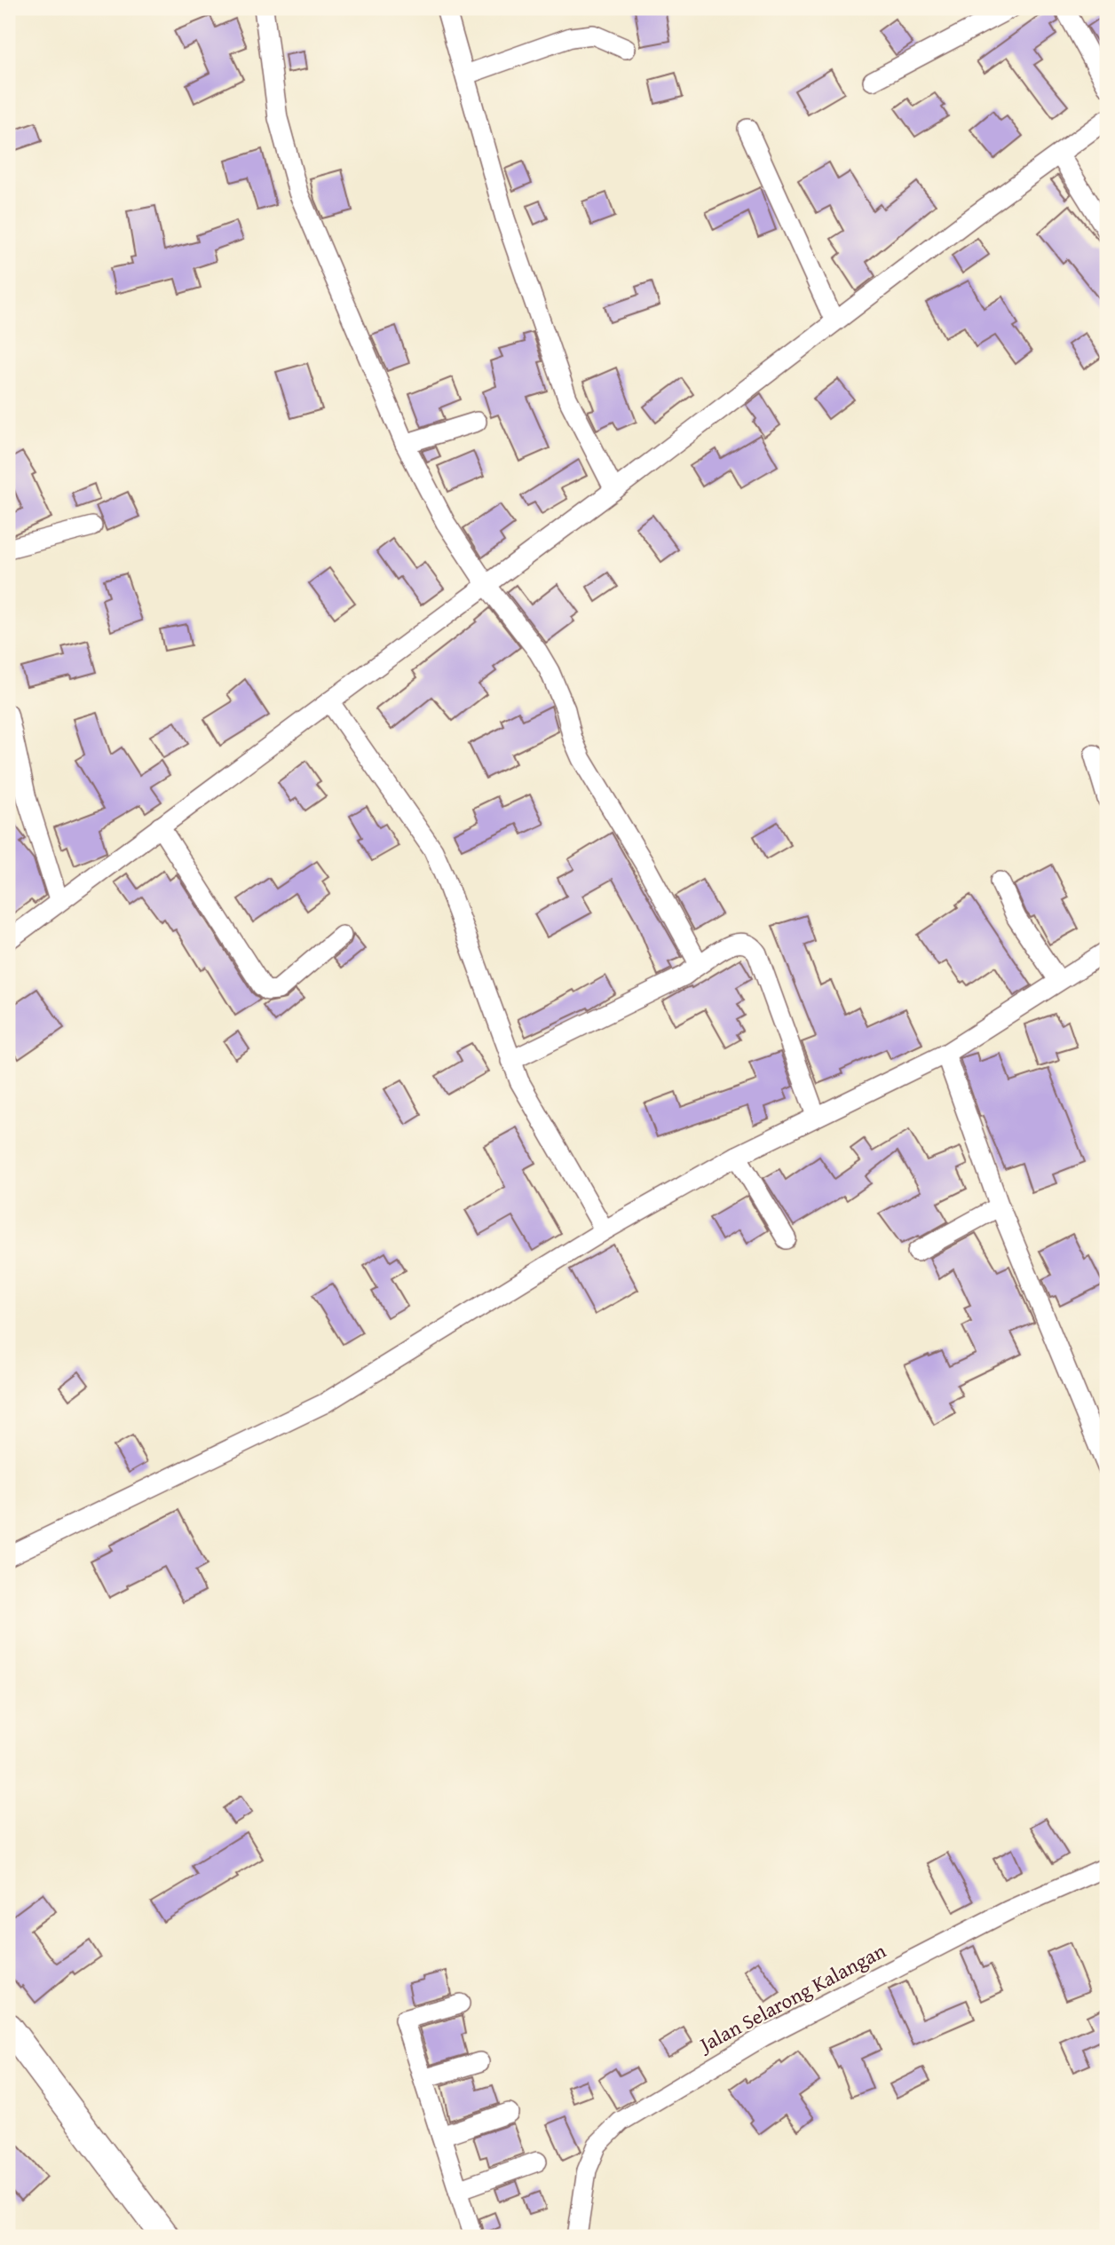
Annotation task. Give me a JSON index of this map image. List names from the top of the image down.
{
  "streets": {
    "street": ["Jalan Selarong Kalangan"]
  }
}
